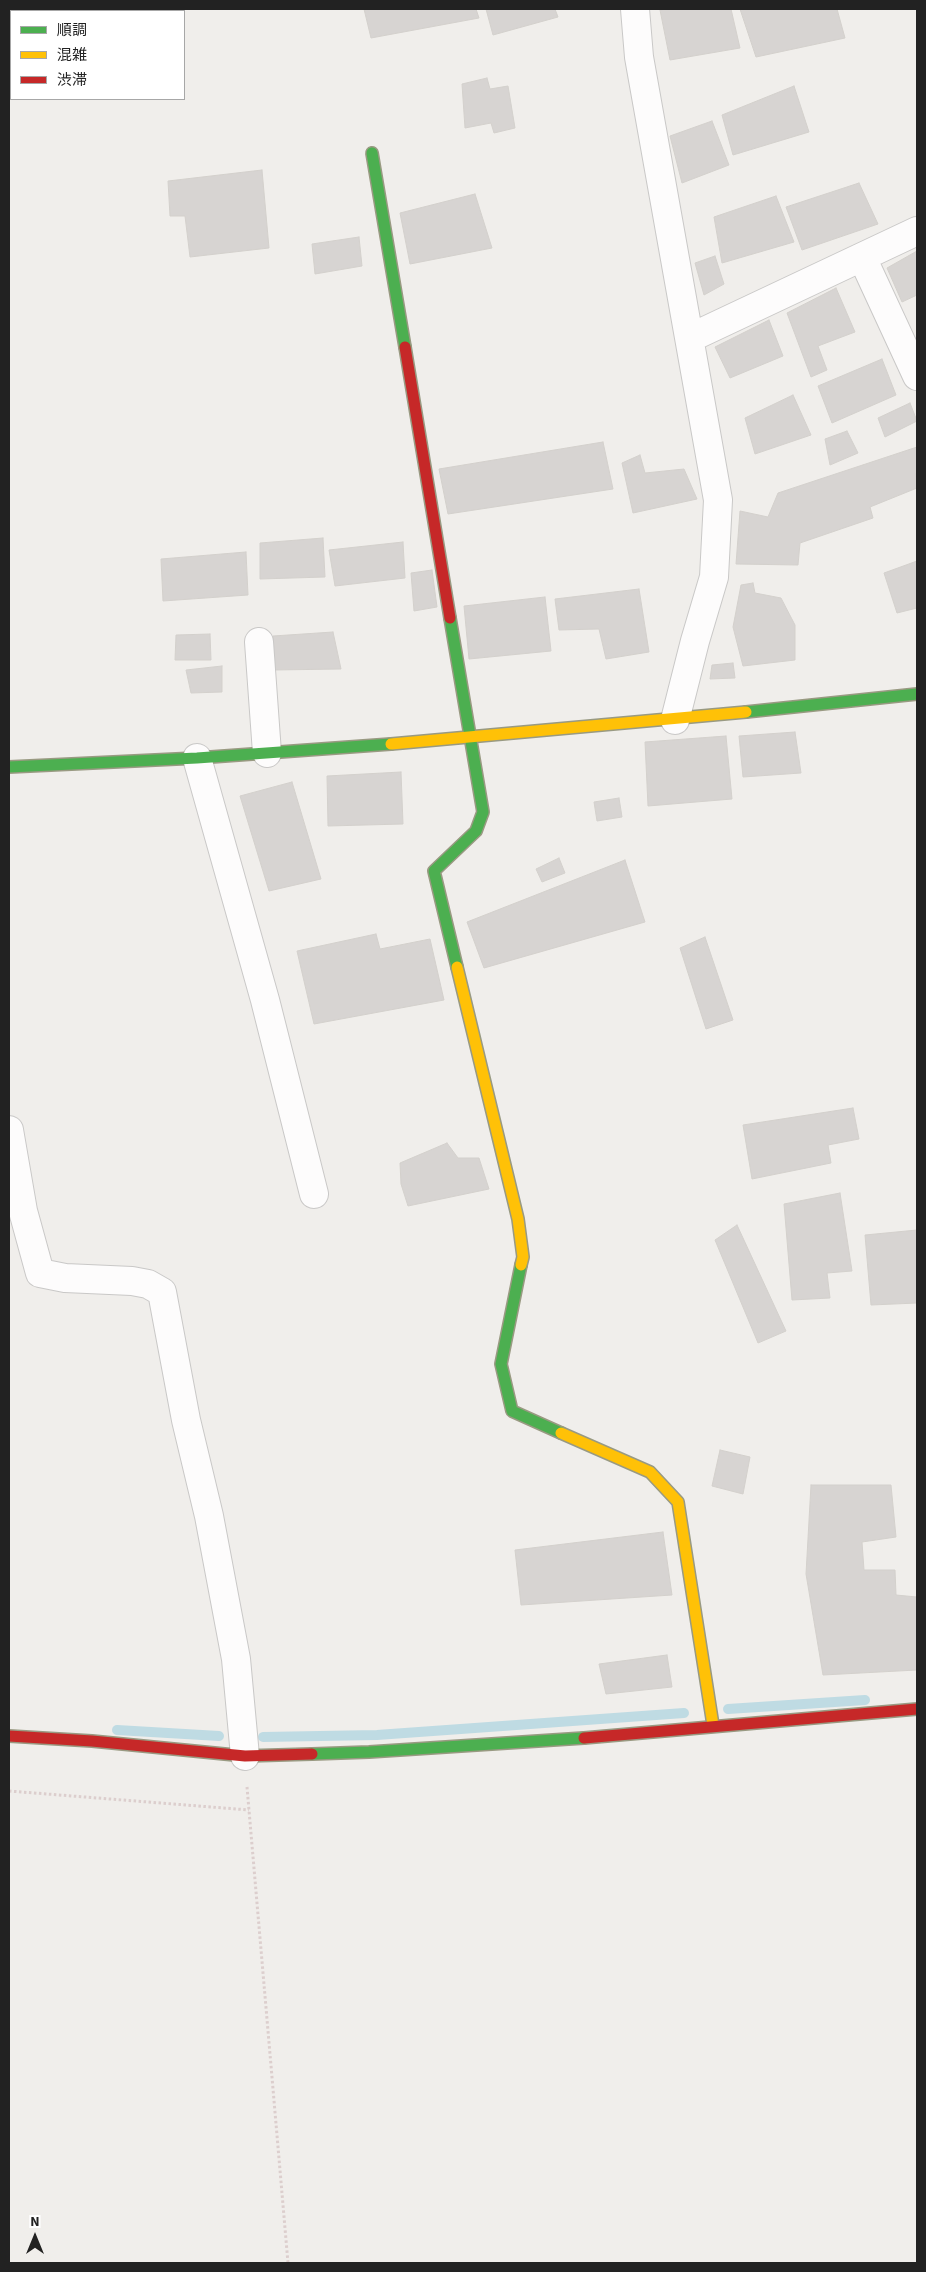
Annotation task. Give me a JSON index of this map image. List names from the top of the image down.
{
  "legend": ["順調", "混雑", "渋滞"],
  "north": "top"
}
